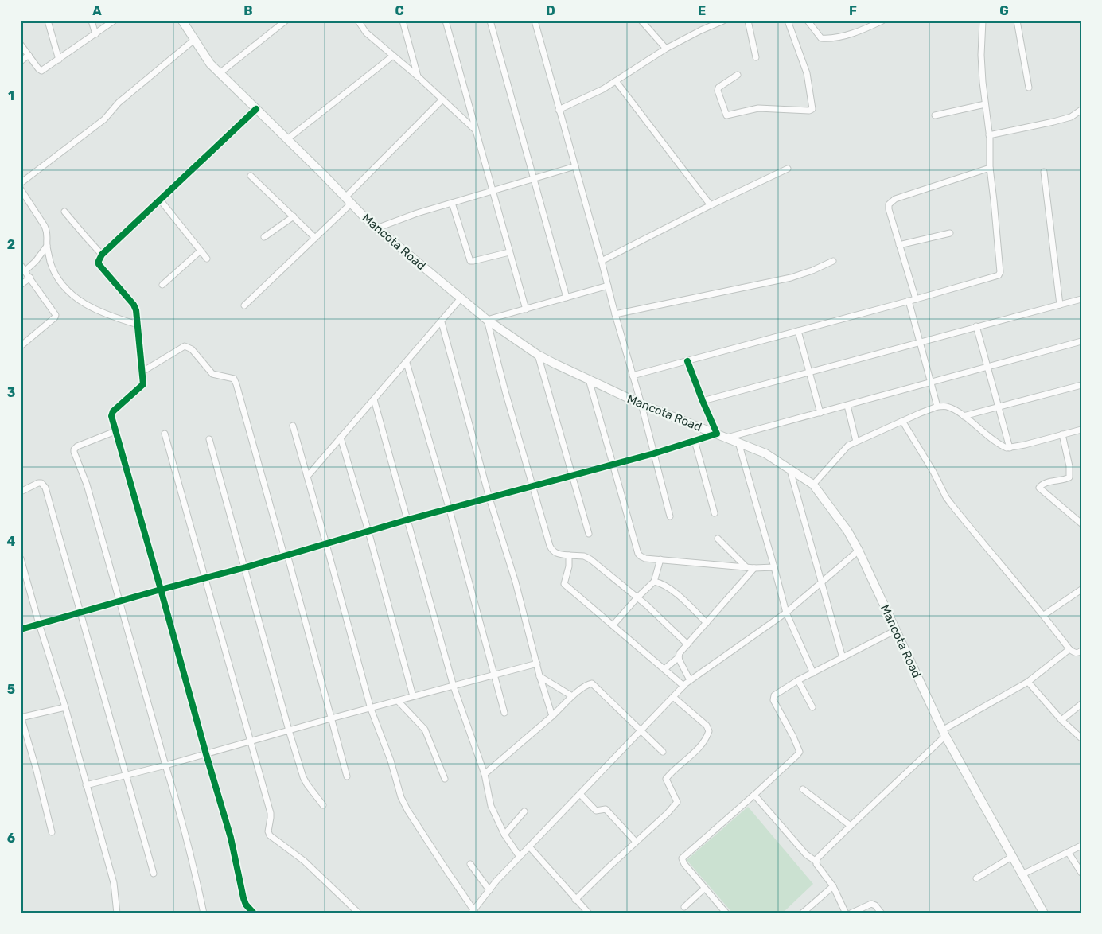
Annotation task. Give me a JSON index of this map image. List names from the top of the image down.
{
  "streets": {
    "main road": ["Mancota Road"]
  },
  "grid": {
    "columns": [
      "A",
      "B",
      "C",
      "D",
      "E",
      "F",
      "G"
    ],
    "rows": [
      "1",
      "2",
      "3",
      "4",
      "5",
      "6"
    ]
  }
}
